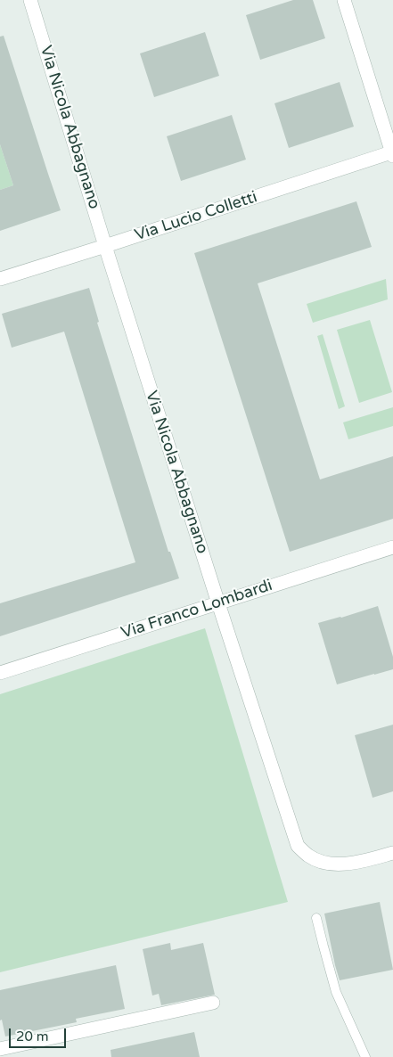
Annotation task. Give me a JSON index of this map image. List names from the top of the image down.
{
  "streets": {
    "street": ["Via Nicola Abbagnano", "Via Lucio Colletti", "Via Franco Lombardi"]
  },
  "crossings": [
    ["Via Nicola Abbagnano", "Via Lucio Colletti"],
    ["Via Nicola Abbagnano", "Via Franco Lombardi"]
  ],
  "scale_bar": "20 m"
}
